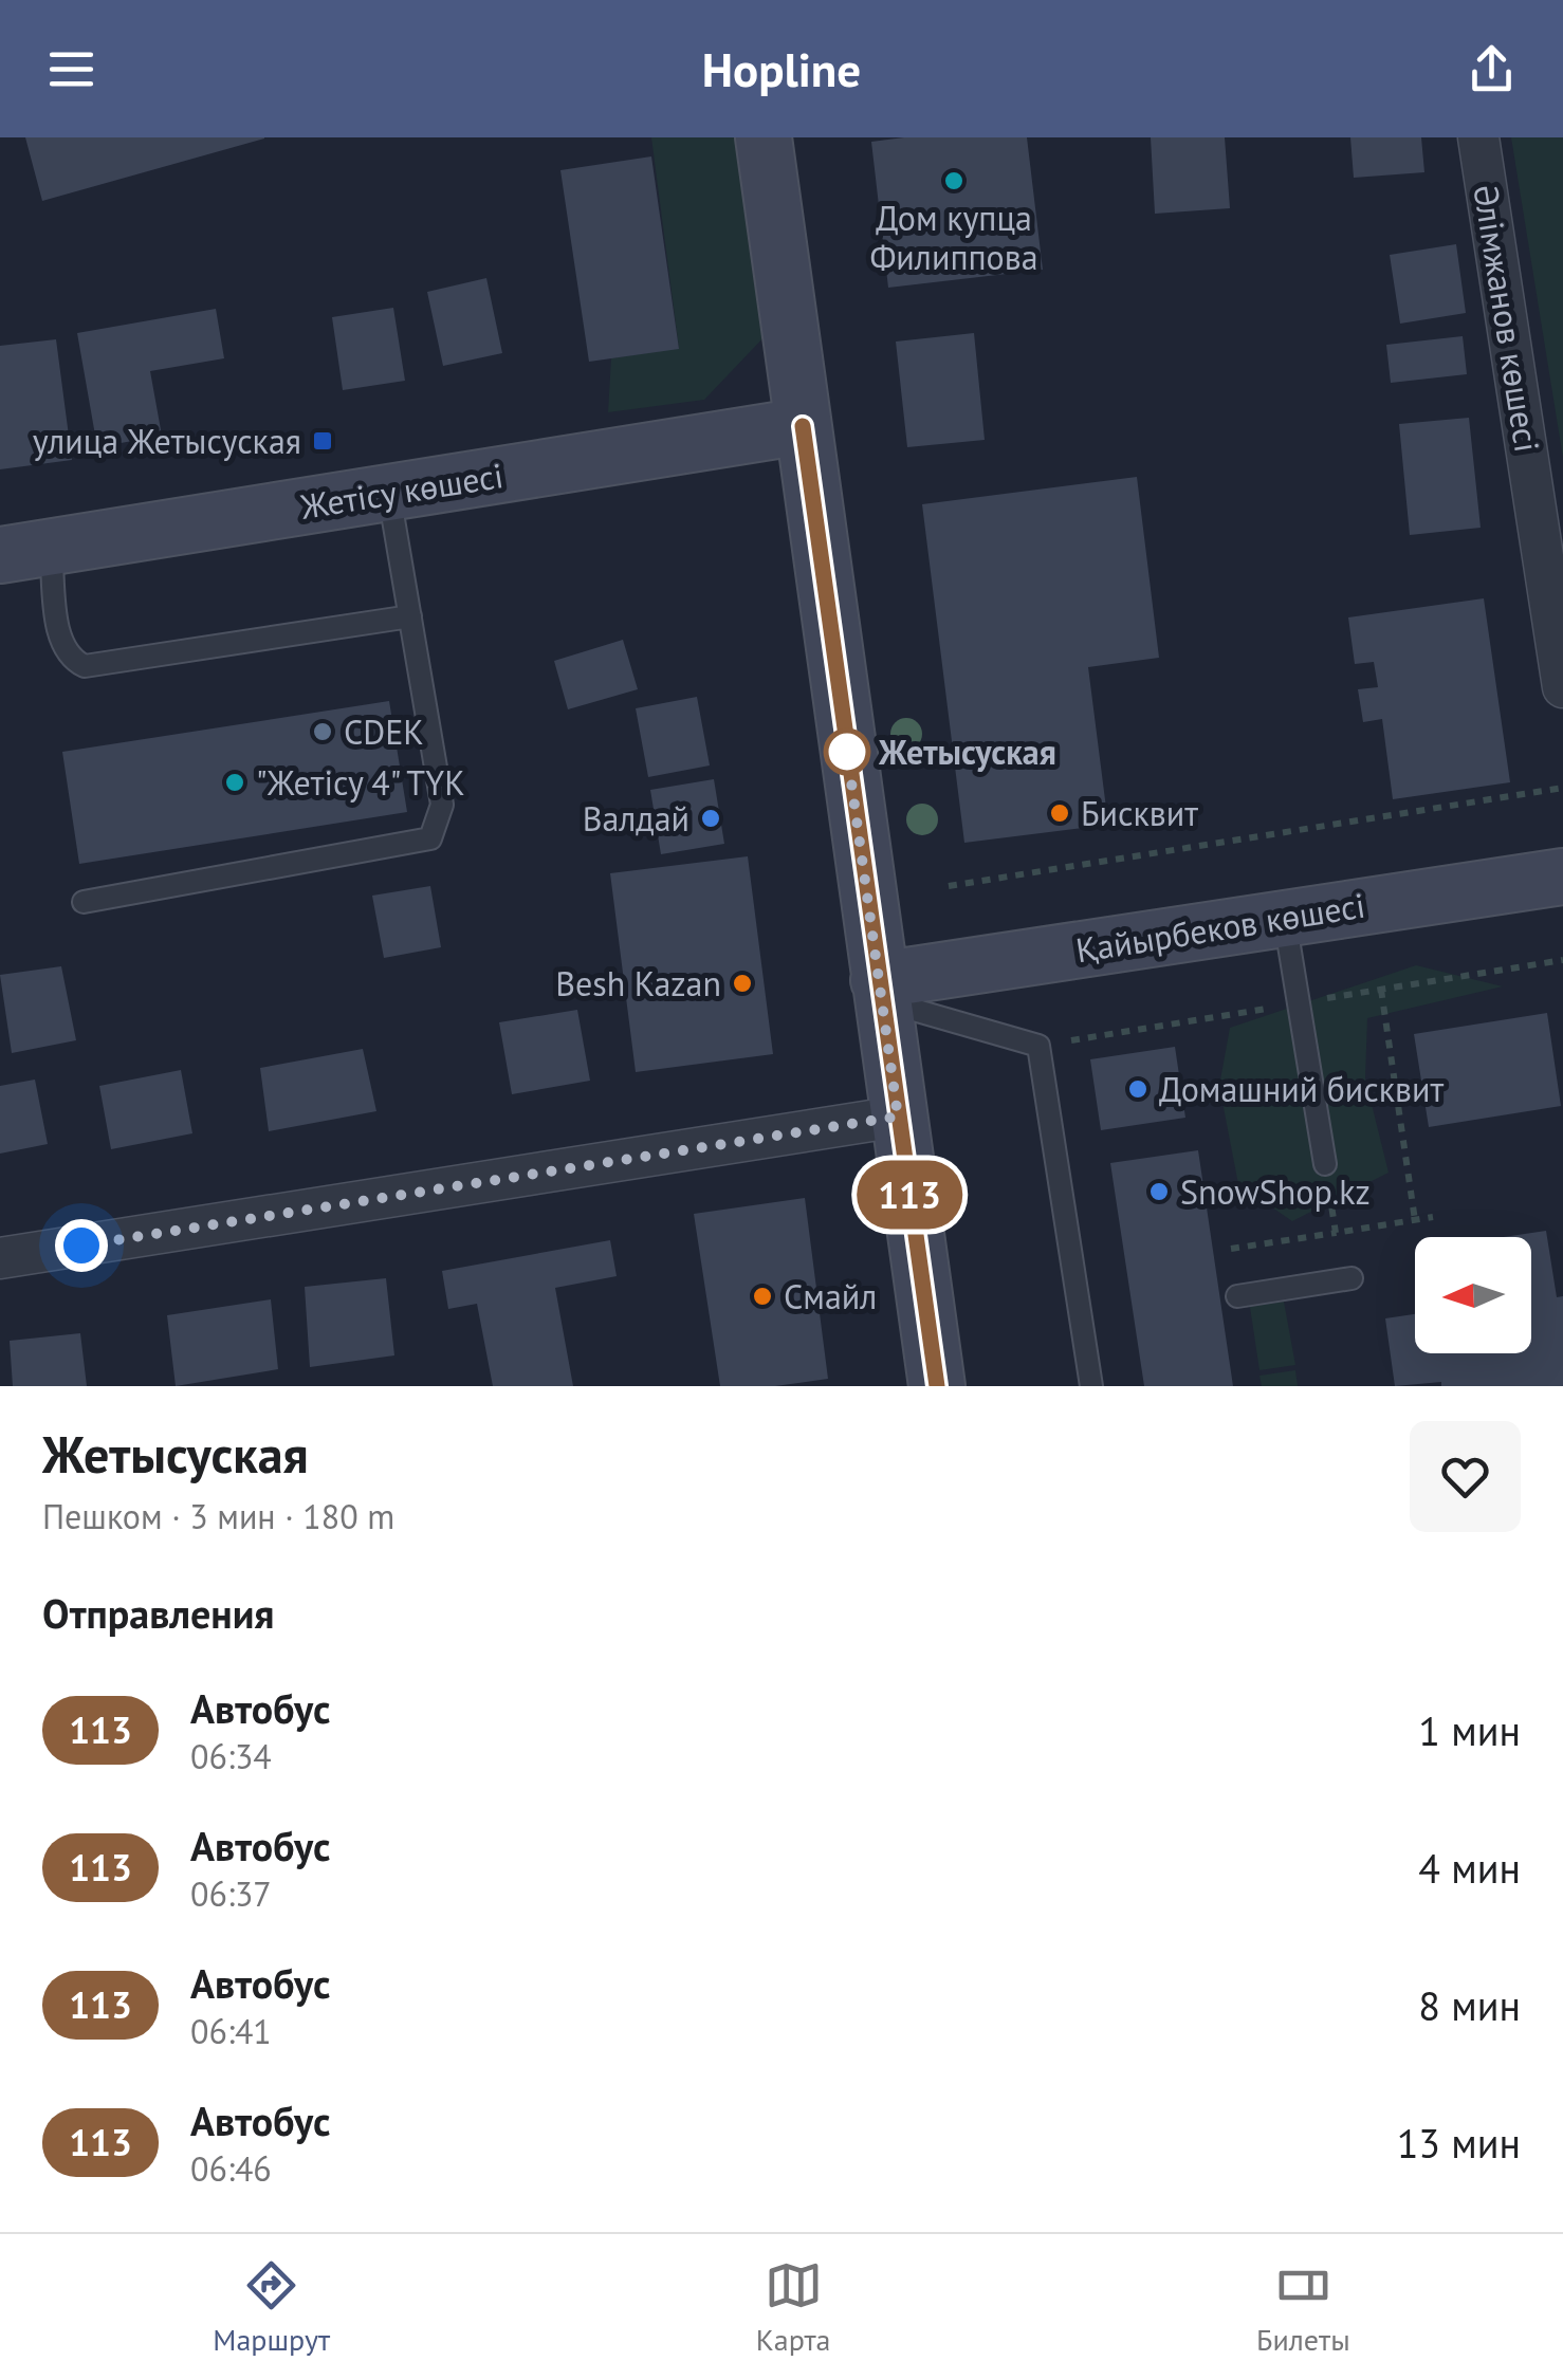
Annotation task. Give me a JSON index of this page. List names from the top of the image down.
{
  "streets": {
    "main road": ["Жетісу көшесі", "Қайырбеков көшесі"],
    "street": ["Әлімжанов көшесі"]
  },
  "places": {
    "other": [
      "Дом купца Филиппова",
      "CDEK",
      "Жетысуская",
      "\"Жетісу 4\" ТҮК",
      "Бисквит",
      "Валдай",
      "Besh Kazan",
      "Домашний бисквит",
      "SnowShop.kz",
      "Смайл"
    ],
    "transit": ["улица Жетысуская"]
  },
  "lines": ["bus line 113"],
  "north": "left",
  "page": {
    "header": "Hopline",
    "on_map": "113",
    "heading": [
      ["Жетысуская", "Пешком · 3 мин · 180 m"],
      "Отправления"
    ],
    "list": [
      {
        "mark": "113",
        "name": "Автобус",
        "note": "06:34",
        "value": "1 мин"
      },
      {
        "mark": "113",
        "name": "Автобус",
        "note": "06:37",
        "value": "4 мин"
      },
      {
        "mark": "113",
        "name": "Автобус",
        "note": "06:41",
        "value": "8 мин"
      },
      {
        "mark": "113",
        "name": "Автобус",
        "note": "06:46",
        "value": "13 мин"
      }
    ],
    "tabs": ["Маршрут", "Карта", "Билеты"]
  }
}
